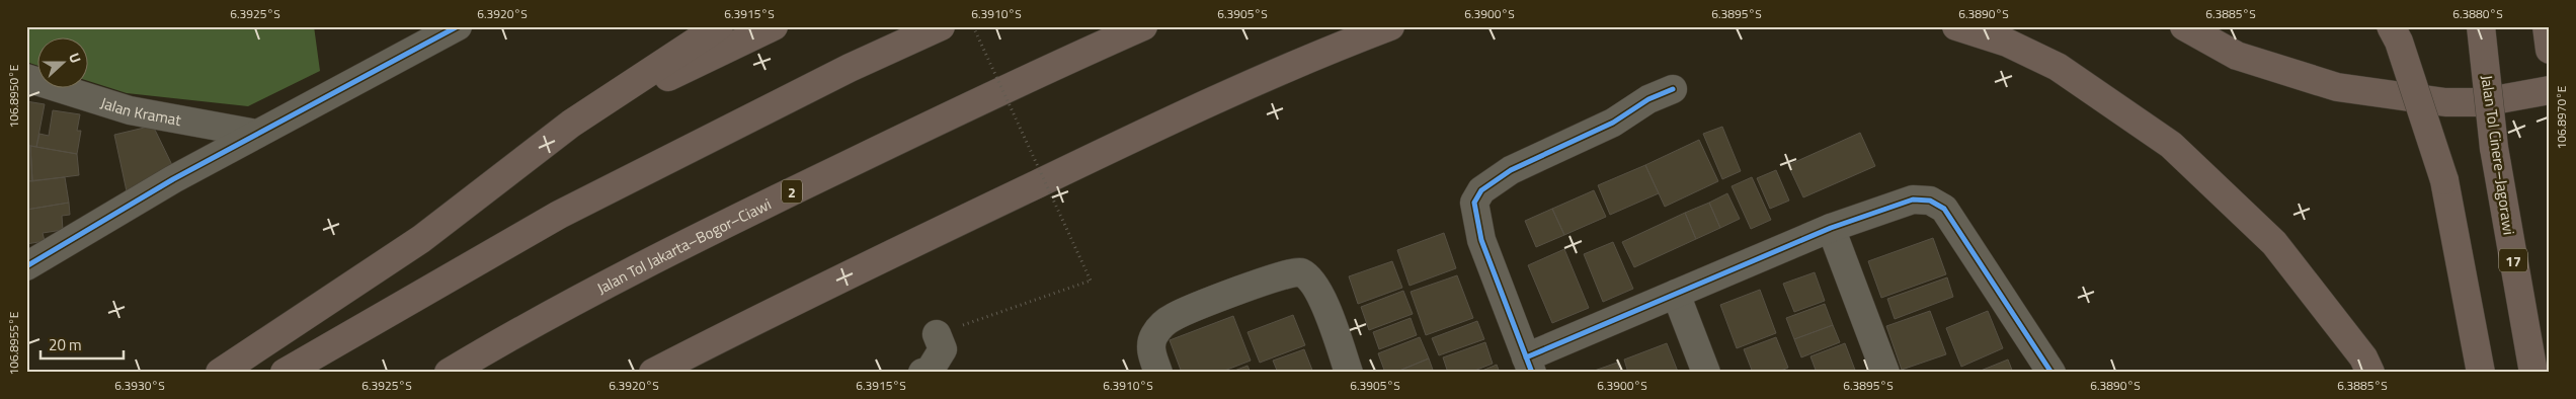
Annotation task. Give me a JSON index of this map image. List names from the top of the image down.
{
  "streets": {
    "highway": [
      "Jalan Tol Cinere–Jagorawi",
      "2",
      "Jalan Tol Jakarta–Bogor–Ciawi",
      "17"
    ],
    "street": ["Jalan Kramat"]
  },
  "scale_bar": "20 m",
  "north": "right",
  "coordinates": [
    "6.3925°S",
    "6.3920°S",
    "6.3915°S",
    "6.3910°S",
    "6.3905°S",
    "6.3900°S",
    "6.3895°S",
    "6.3890°S",
    "6.3885°S",
    "6.3880°S",
    "106.8950°E",
    "106.8970°E",
    "106.8955°E",
    "6.3930°S"
  ]
}
